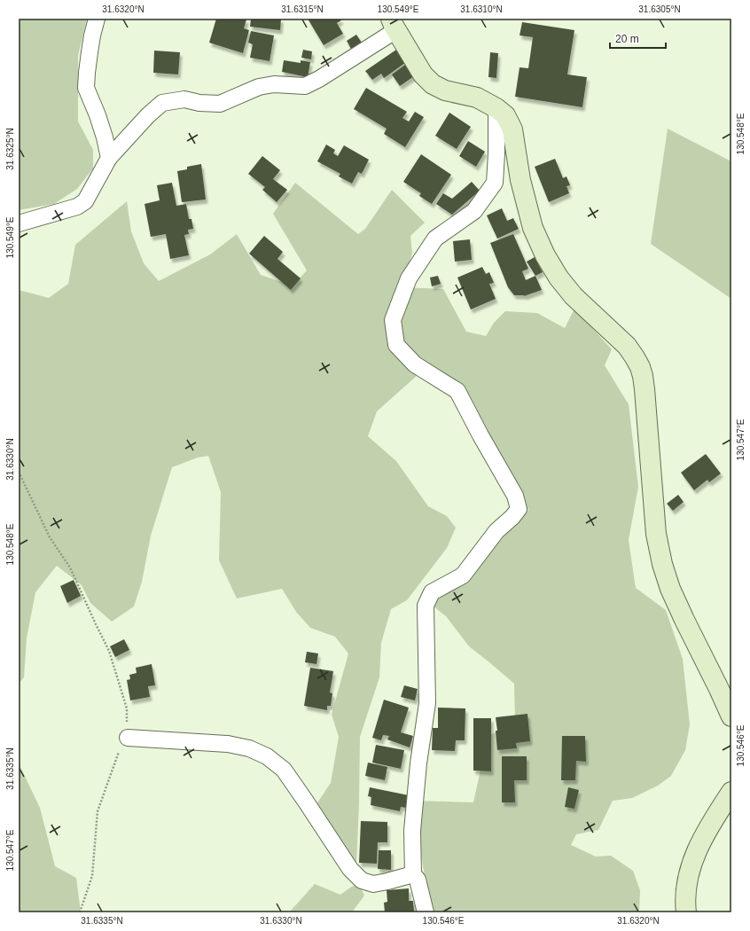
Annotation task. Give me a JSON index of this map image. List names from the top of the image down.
{
  "scale_bar": "20 m",
  "coordinates": [
    "31.6320°N",
    "31.6315°N",
    "130.549°E",
    "31.6310°N",
    "31.6305°N",
    "130.548°E",
    "31.6325°N",
    "130.547°E",
    "31.6330°N",
    "130.546°E",
    "31.6335°N"
  ]
}
